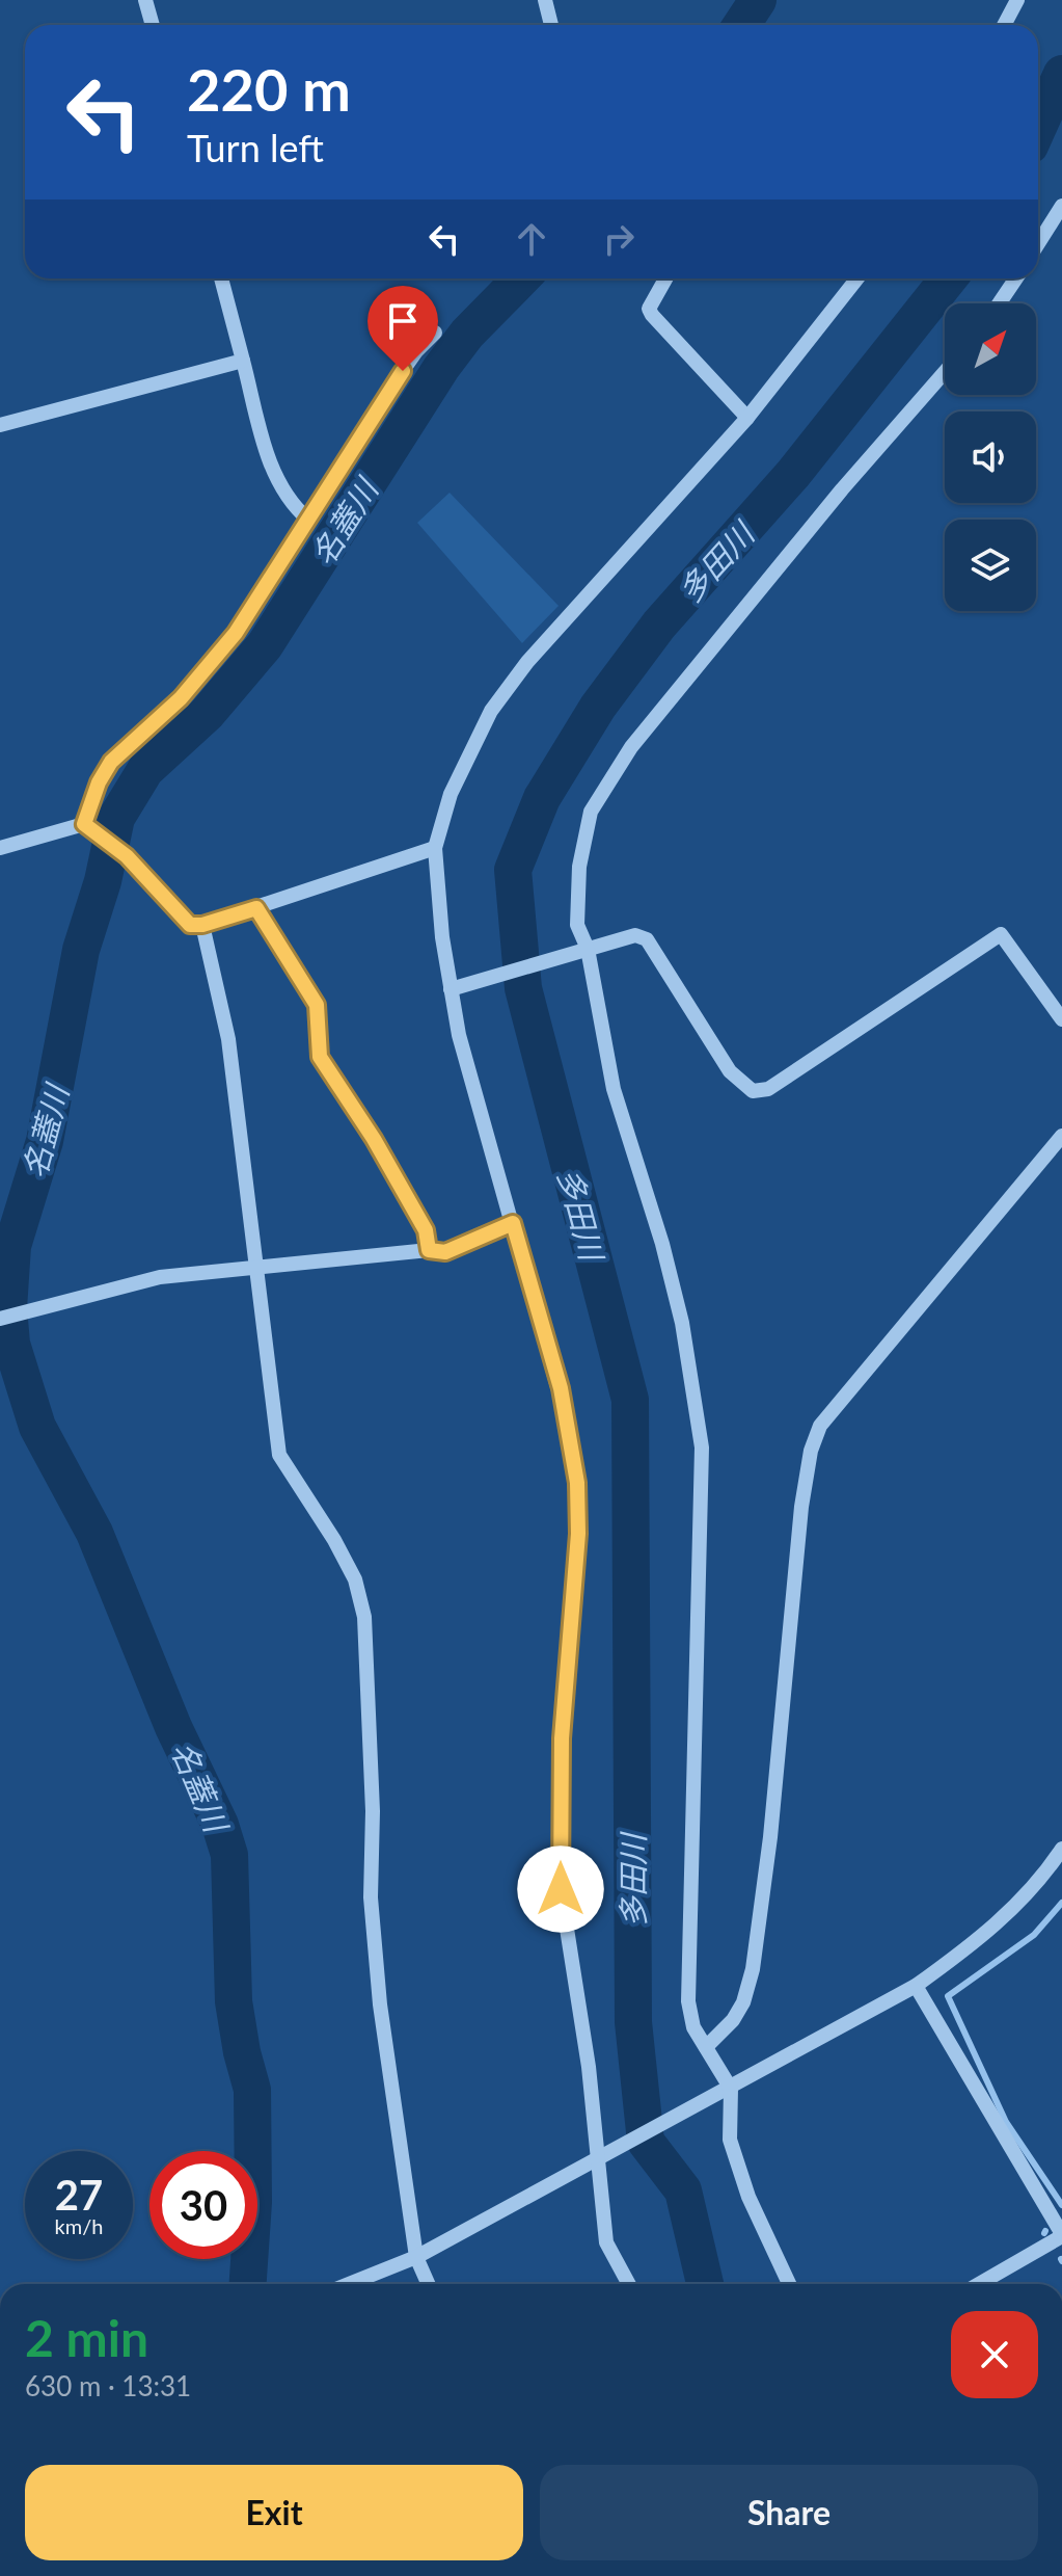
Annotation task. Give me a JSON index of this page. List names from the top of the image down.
{
  "water": ["名蓋川", "多田川"],
  "north": "top right",
  "page": {
    "turn": ["220 m", "Turn left"],
    "speed": "27 km/h",
    "limit": "30",
    "heading": ["2 min", "630 m · 13:31"],
    "buttons": ["Exit", "Share"]
  }
}
